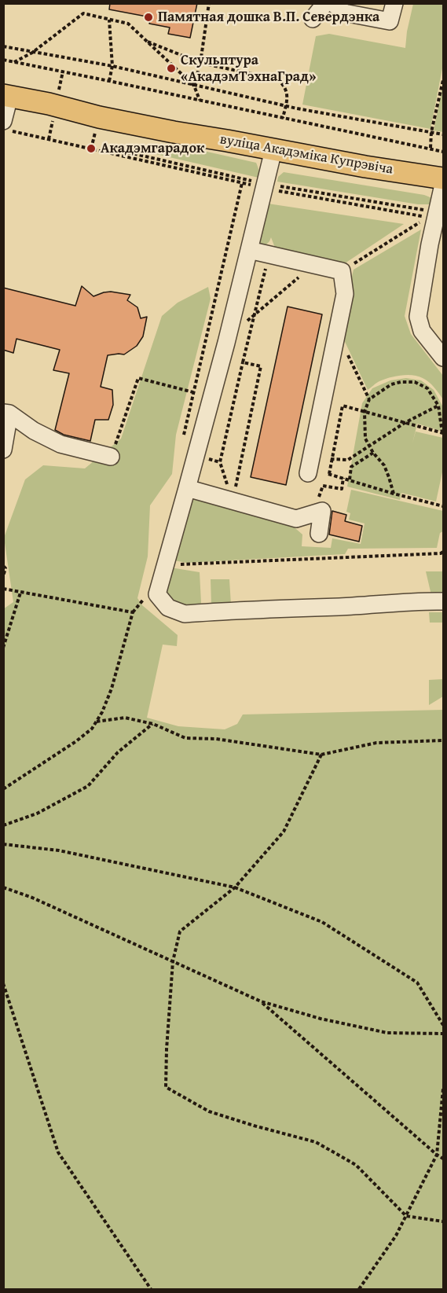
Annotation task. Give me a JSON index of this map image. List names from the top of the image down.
{
  "streets": {
    "main road": ["вуліца Акадэміка Купрэвіча"]
  },
  "places": ["Памятная дошка В.П. Севердэнка", "Скульптура «АкадэмТэхнаГрад»", "Акадэмгарадок"]
}
